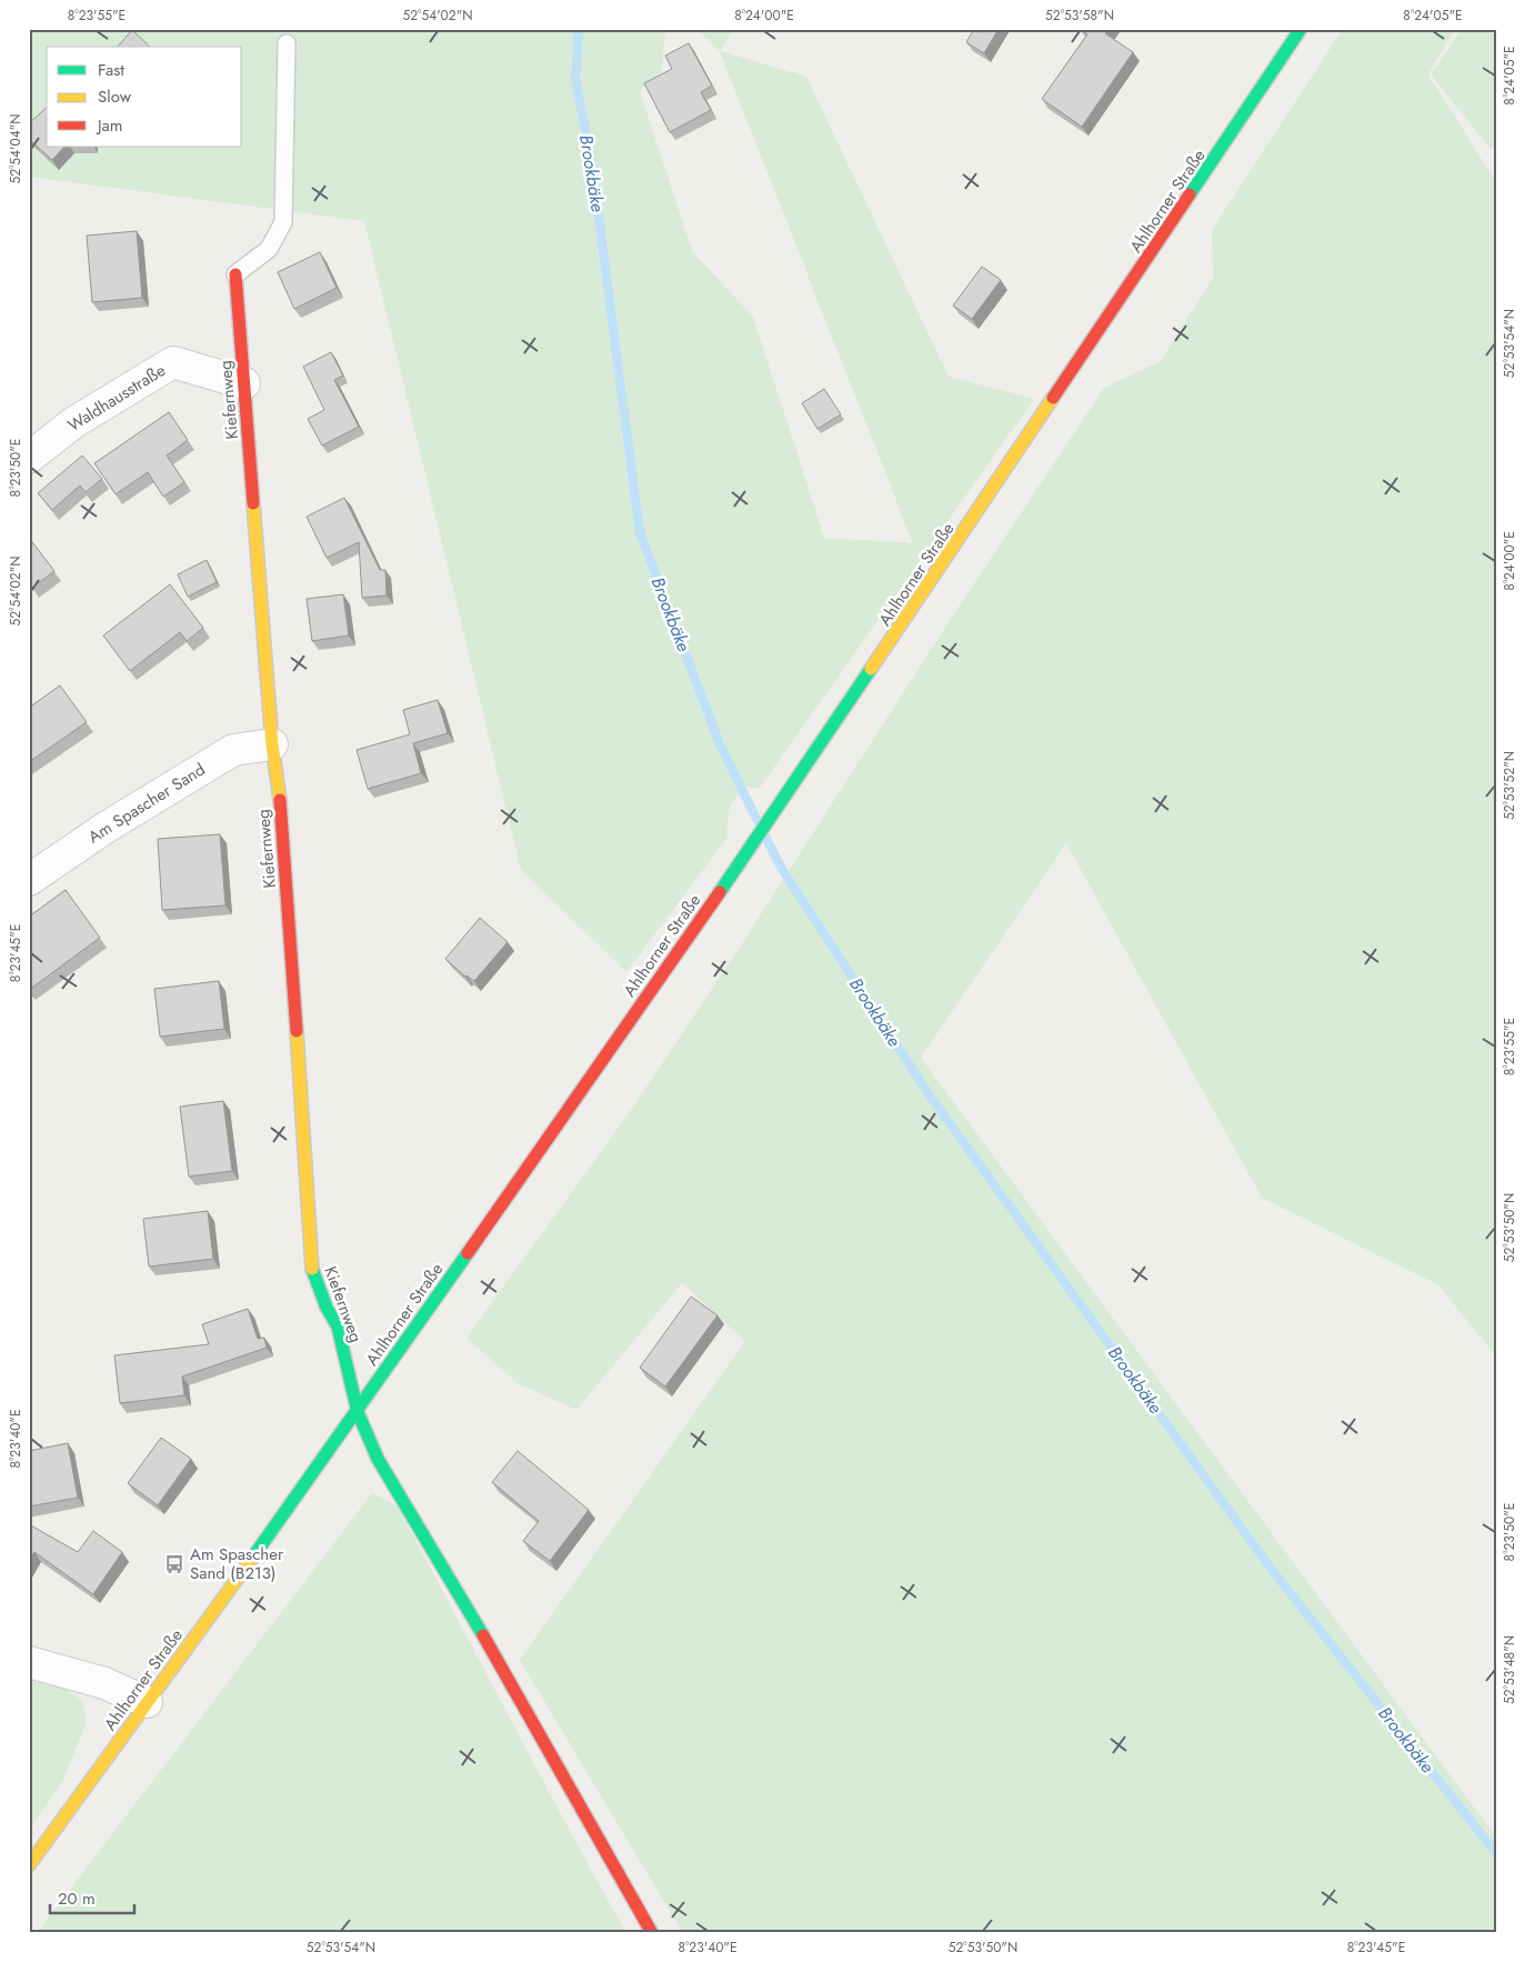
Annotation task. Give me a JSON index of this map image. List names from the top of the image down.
{
  "streets": {
    "street": [
      "Ahlhorner Straße",
      "Waldhausstraße",
      "Kiefernweg",
      "Am Spascher Sand"
    ]
  },
  "crossings": [
    ["Ahlhorner Straße", "Kiefernweg"],
    ["Waldhausstraße", "Kiefernweg"],
    ["Kiefernweg", "Am Spascher Sand"]
  ],
  "water": ["Brookbäke"],
  "places": {
    "bus stop": ["Am Spascher Sand (B213)"]
  },
  "legend": ["Fast", "Slow", "Jam"],
  "scale_bar": "20 m",
  "coordinates": [
    "8°23'55\"E",
    "52°54'02\"N",
    "8°24'00\"E",
    "52°53'58\"N",
    "8°24'05\"E",
    "52°54'04\"N",
    "52°53'54\"N",
    "8°23'50\"E",
    "52°53'52\"N",
    "8°23'45\"E",
    "52°53'50\"N",
    "8°23'40\"E",
    "52°53'48\"N"
  ]
}
